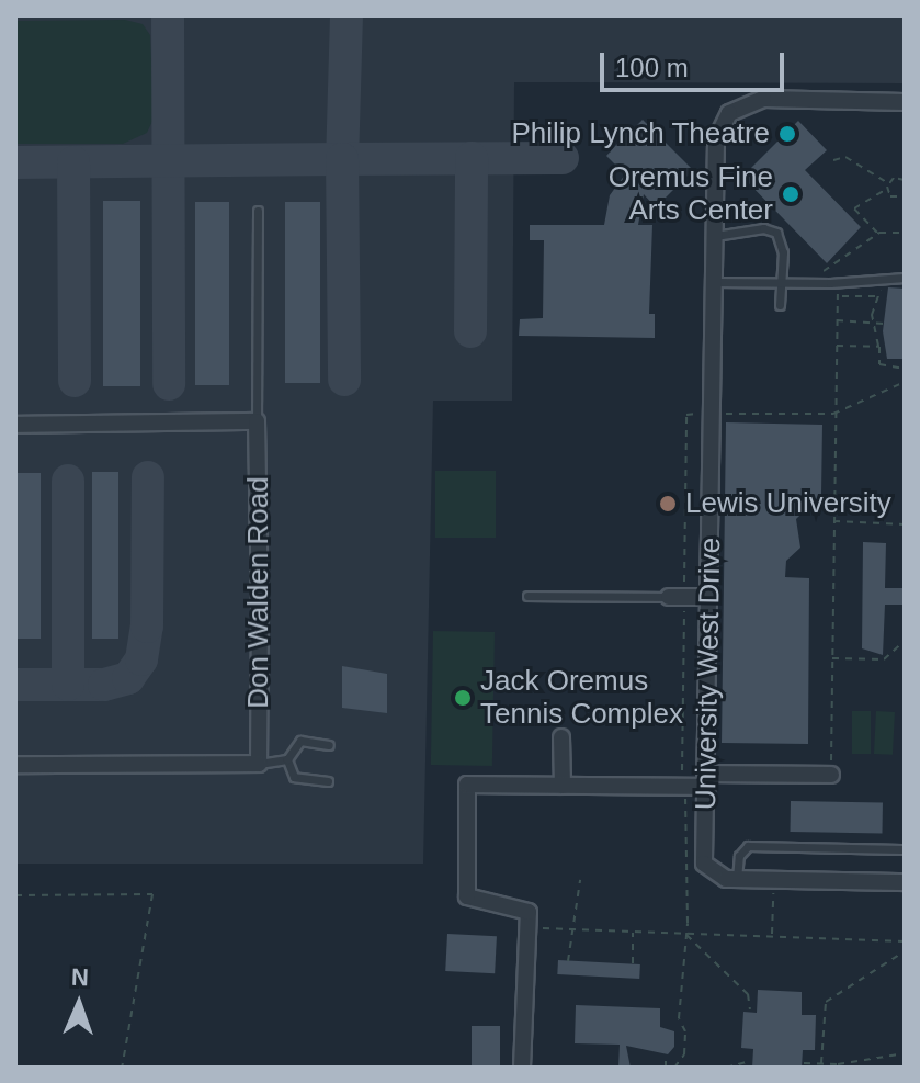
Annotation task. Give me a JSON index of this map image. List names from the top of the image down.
{
  "streets": {
    "street": ["Don Walden Road", "University West Drive"]
  },
  "places": [
    "Philip Lynch Theatre",
    "Oremus Fine Arts Center",
    "Lewis University",
    "Jack Oremus Tennis Complex"
  ],
  "scale_bar": "100 m",
  "north": "top"
}
